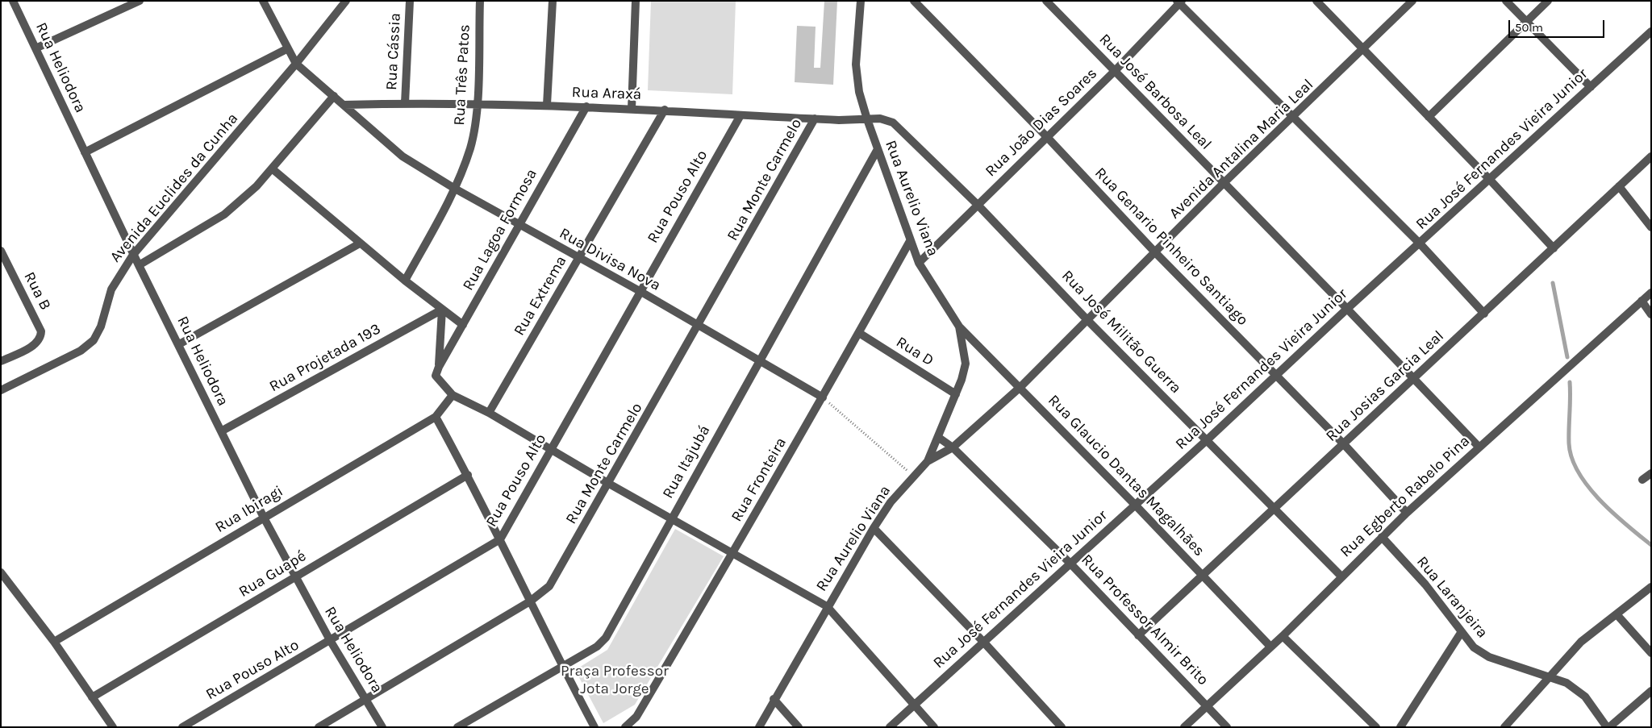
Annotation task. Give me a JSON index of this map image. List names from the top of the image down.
{
  "streets": {
    "street": [
      "Rua Cássia",
      "Rua Heliodora",
      "Rua Três Patos",
      "Rua José Barbosa Leal",
      "Rua Araxá",
      "Rua João Dias Soares",
      "Avenida Antalina Maria Leal",
      "Rua José Fernandes Vieira Junior",
      "Rua Monte Carmelo",
      "Avenida Euclides da Cunha",
      "Rua Pouso Alto",
      "Rua Aurelio Viana",
      "Rua Lagoa Formosa",
      "Rua Genario Pinheiro Santiago",
      "Rua Divisa Nova",
      "Rua B",
      "Rua Extrema",
      "Rua José Militão Guerra",
      "Rua D",
      "Rua Projetada 193",
      "Rua Josias Garcia Leal",
      "Rua Itajubá",
      "Rua Glaucio Dantas Magalhães",
      "Rua Fronteira",
      "Rua Egberto Rabelo Pina",
      "Rua Ibiragi",
      "Rua Guapé",
      "Rua Laranjeira",
      "Rua Professor Almir Brito"
    ]
  },
  "crossings": [
    ["Rua Cássia", "Rua Araxá"],
    ["Rua Heliodora", "Rua Monte Carmelo"],
    ["Rua Heliodora", "Avenida Euclides da Cunha"],
    ["Rua Heliodora", "Rua Pouso Alto"],
    ["Rua Heliodora", "Rua Projetada 193"],
    ["Rua Heliodora", "Rua Ibiragi"],
    ["Rua Heliodora", "Rua Guapé"],
    ["Rua Três Patos", "Rua Araxá"],
    ["Rua Três Patos", "Rua Divisa Nova"],
    ["Rua José Barbosa Leal", "Rua João Dias Soares"],
    ["Rua José Barbosa Leal", "Avenida Antalina Maria Leal"],
    ["Rua José Barbosa Leal", "Rua José Fernandes Vieira Junior"],
    ["Rua José Barbosa Leal", "Rua Josias Garcia Leal"],
    ["Rua José Barbosa Leal", "Rua Egberto Rabelo Pina"],
    ["Rua Araxá", "Rua Monte Carmelo"],
    ["Rua Araxá", "Rua Pouso Alto"],
    ["Rua Araxá", "Rua Aurelio Viana"],
    ["Rua Araxá", "Rua Lagoa Formosa"],
    ["Rua Araxá", "Rua Divisa Nova"],
    ["Rua Araxá", "Rua Extrema"],
    ["Rua Araxá", "Rua José Militão Guerra"],
    ["Rua João Dias Soares", "Rua Aurelio Viana"],
    ["Rua João Dias Soares", "Rua Genario Pinheiro Santiago"],
    ["Rua João Dias Soares", "Rua José Militão Guerra"],
    ["Avenida Antalina Maria Leal", "Rua Aurelio Viana"],
    ["Avenida Antalina Maria Leal", "Rua Genario Pinheiro Santiago"],
    ["Avenida Antalina Maria Leal", "Rua José Militão Guerra"],
    ["Avenida Antalina Maria Leal", "Rua Glaucio Dantas Magalhães"],
    ["Avenida Antalina Maria Leal", "Rua Professor Almir Brito"],
    ["Rua José Fernandes Vieira Junior", "Rua Genario Pinheiro Santiago"],
    ["Rua José Fernandes Vieira Junior", "Rua José Militão Guerra"],
    ["Rua José Fernandes Vieira Junior", "Rua Glaucio Dantas Magalhães"],
    ["Rua José Fernandes Vieira Junior", "Rua Professor Almir Brito"],
    ["Rua Monte Carmelo", "Rua Divisa Nova"],
    ["Avenida Euclides da Cunha", "Rua Divisa Nova"],
    ["Rua Pouso Alto", "Rua Divisa Nova"],
    ["Rua Aurelio Viana", "Rua José Militão Guerra"],
    ["Rua Aurelio Viana", "Rua D"],
    ["Rua Aurelio Viana", "Rua Itajubá"],
    ["Rua Aurelio Viana", "Rua Glaucio Dantas Magalhães"],
    ["Rua Aurelio Viana", "Rua Fronteira"],
    ["Rua Aurelio Viana", "Rua Professor Almir Brito"],
    ["Rua Lagoa Formosa", "Rua Divisa Nova"],
    ["Rua Genario Pinheiro Santiago", "Rua Josias Garcia Leal"],
    ["Rua Genario Pinheiro Santiago", "Rua Egberto Rabelo Pina"],
    ["Rua Divisa Nova", "Rua Extrema"],
    ["Rua Divisa Nova", "Rua Itajubá"],
    ["Rua Divisa Nova", "Rua Fronteira"],
    ["Rua José Militão Guerra", "Rua Josias Garcia Leal"],
    ["Rua José Militão Guerra", "Rua Egberto Rabelo Pina"],
    ["Rua D", "Rua Fronteira"],
    ["Rua Josias Garcia Leal", "Rua Glaucio Dantas Magalhães"],
    ["Rua Josias Garcia Leal", "Rua Professor Almir Brito"],
    ["Rua Glaucio Dantas Magalhães", "Rua Egberto Rabelo Pina"],
    ["Rua Egberto Rabelo Pina", "Rua Laranjeira"],
    ["Rua Egberto Rabelo Pina", "Rua Professor Almir Brito"]
  ],
  "parks": ["Praça Professor Jota Jorge"],
  "scale_bar": "50 m"
}
